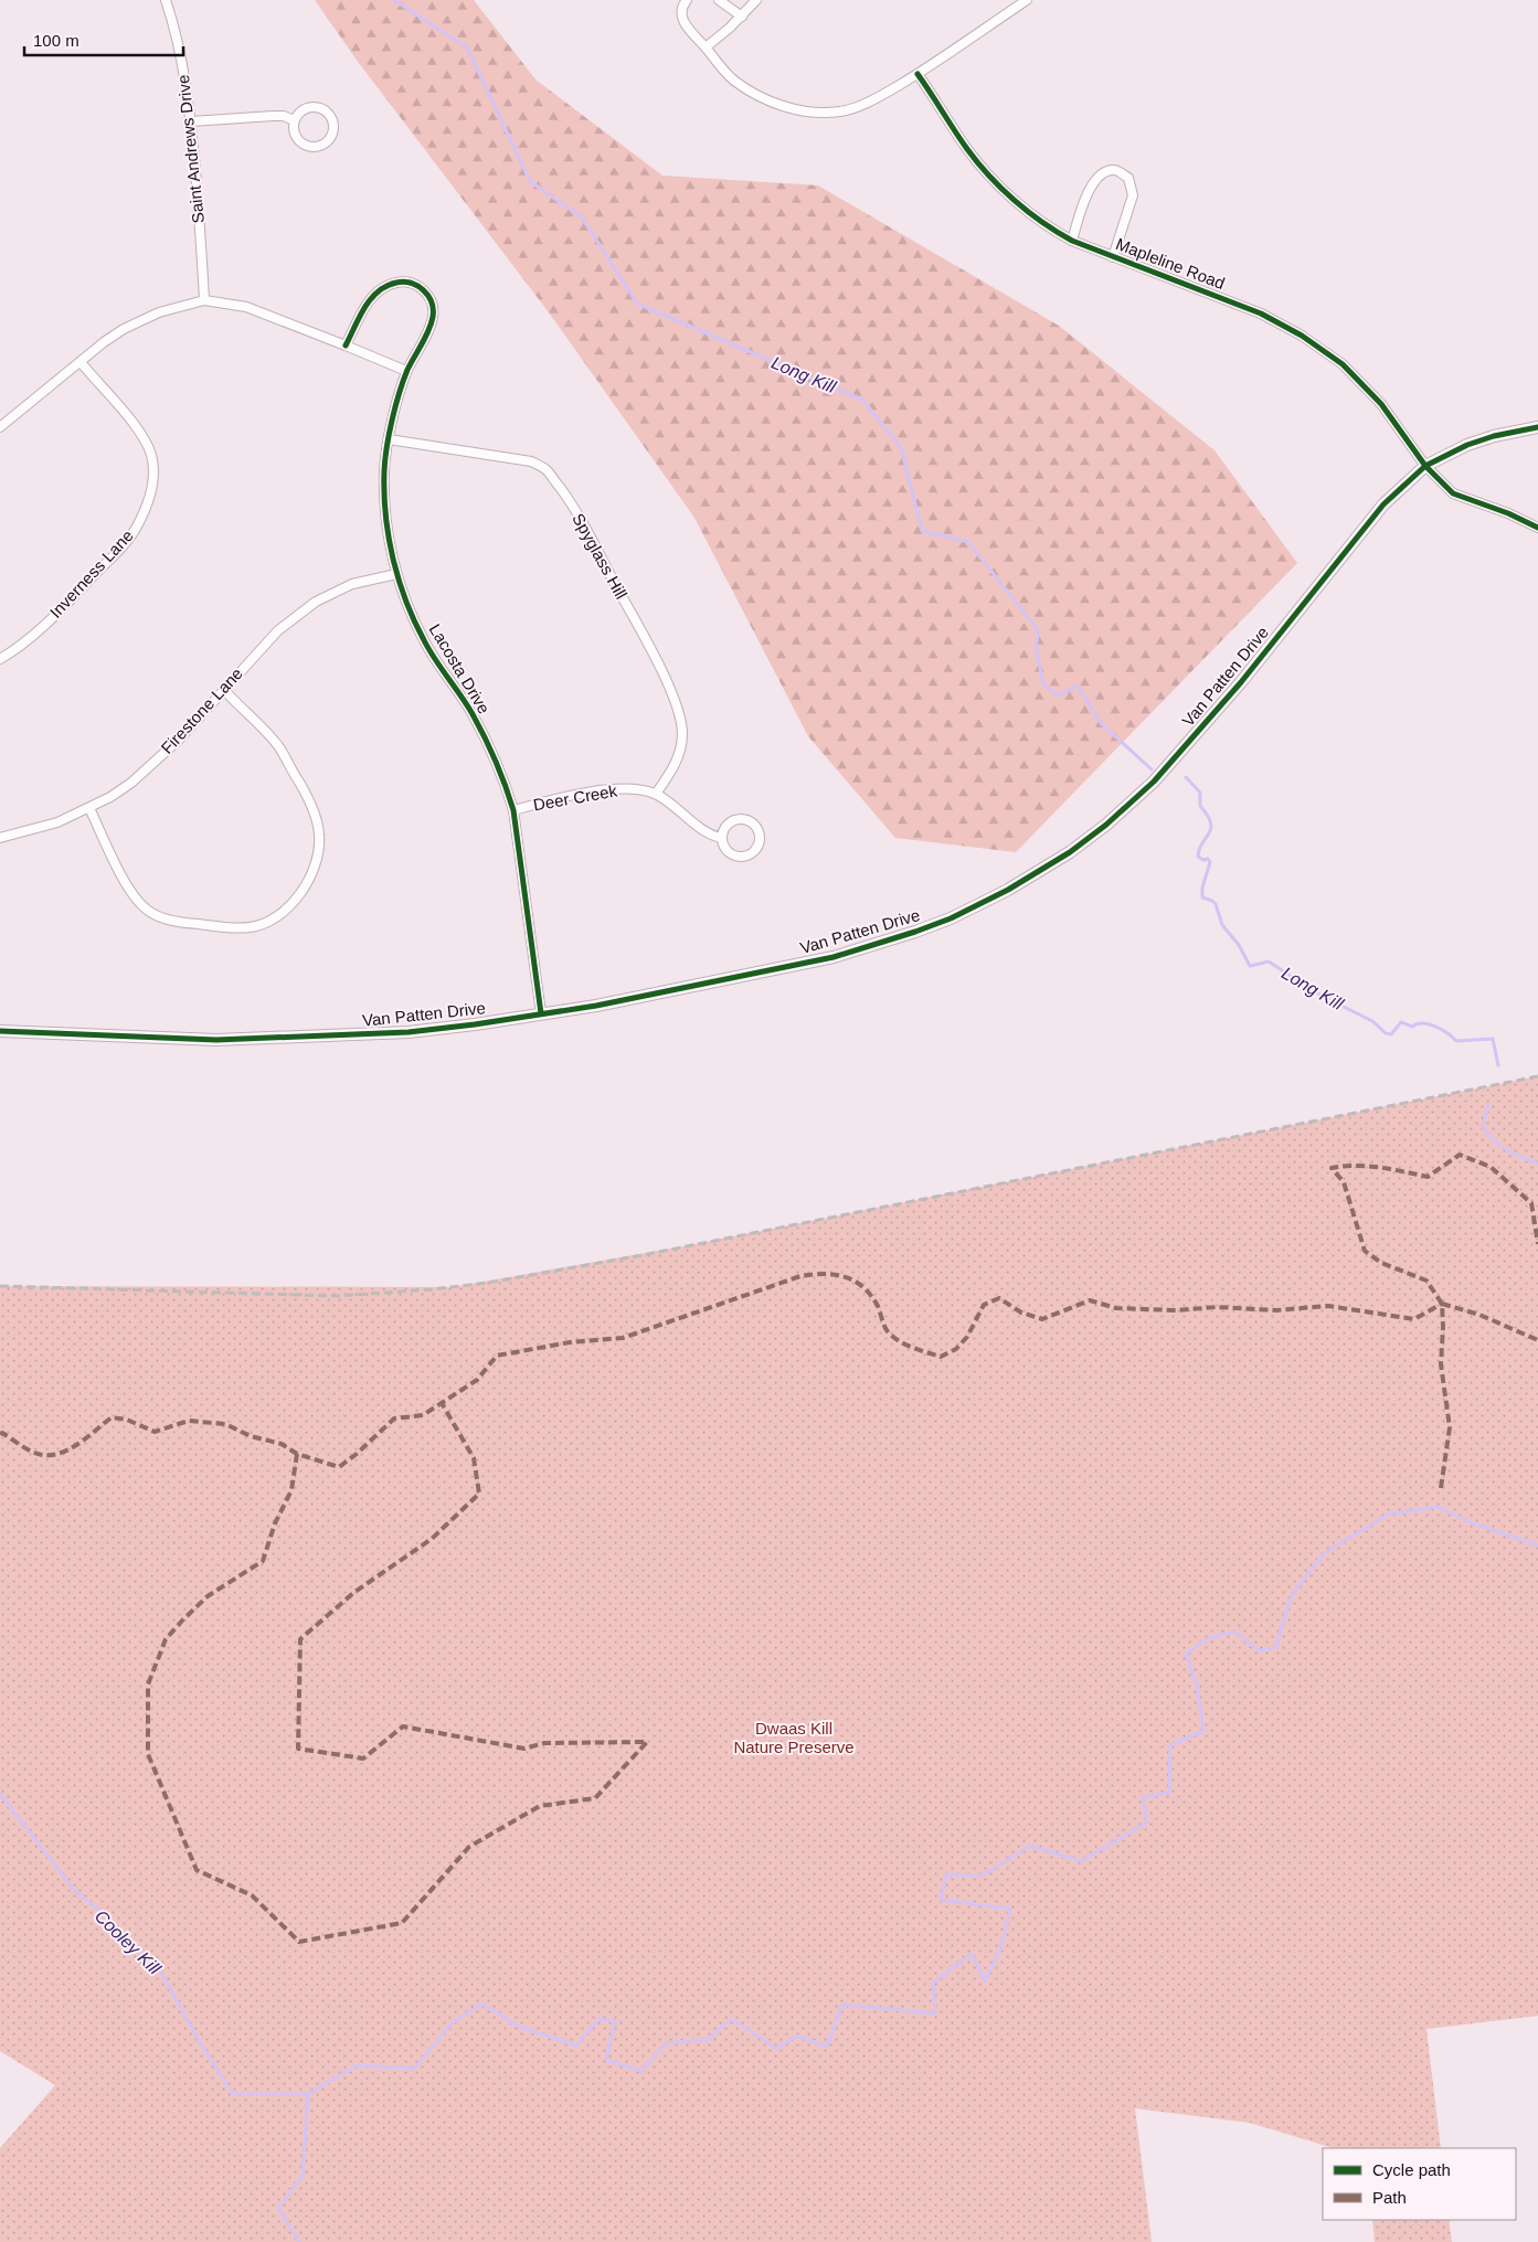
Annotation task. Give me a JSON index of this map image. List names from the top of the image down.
{
  "streets": {
    "street": [
      "Saint Andrews Drive",
      "Mapleline Road",
      "Spyglass Hill",
      "Inverness Lane",
      "Lacosta Drive",
      "Van Patten Drive",
      "Firestone Lane",
      "Deer Creek"
    ]
  },
  "crossings": [
    ["Mapleline Road", "Van Patten Drive"],
    ["Spyglass Hill", "Lacosta Drive"],
    ["Spyglass Hill", "Deer Creek"],
    ["Lacosta Drive", "Van Patten Drive"],
    ["Lacosta Drive", "Firestone Lane"],
    ["Lacosta Drive", "Deer Creek"]
  ],
  "water": ["Long Kill", "Cooley Kill"],
  "parks": ["Dwaas Kill Nature Preserve"],
  "legend": ["Cycle path", "Path"],
  "scale_bar": "100 m"
}
